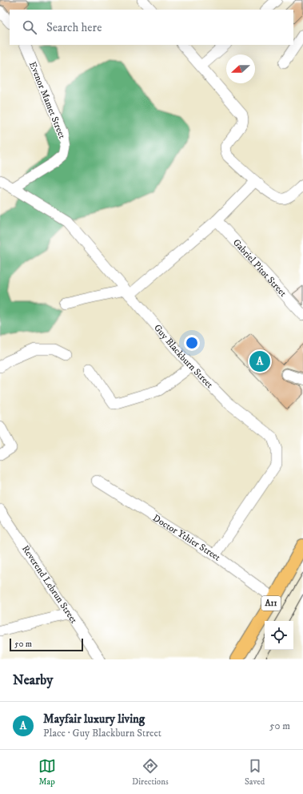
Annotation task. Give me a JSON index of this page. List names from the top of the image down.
{
  "streets": {
    "main road": ["A11"],
    "street": [
      "Evenor Mamet Street",
      "Gabriel Pitot Street",
      "Guy Blackburn Street",
      "Doctor Ythier Street",
      "Reverend Lebrun Street"
    ]
  },
  "crossings": [
    ["Evenor Mamet Street", "Guy Blackburn Street"],
    ["Guy Blackburn Street", "Doctor Ythier Street"],
    ["Doctor Ythier Street", "A11"]
  ],
  "scale_bar": "50 m",
  "north": "left",
  "page": {
    "search": "Search here",
    "pins": "A",
    "scale": "50 m",
    "heading": "Nearby",
    "list": [
      {
        "mark": "A",
        "name": "Mayfair luxury living",
        "note": "Place · Guy Blackburn Street",
        "value": "50 m"
      }
    ],
    "nav": ["Map", "Directions", "Saved"]
  }
}
